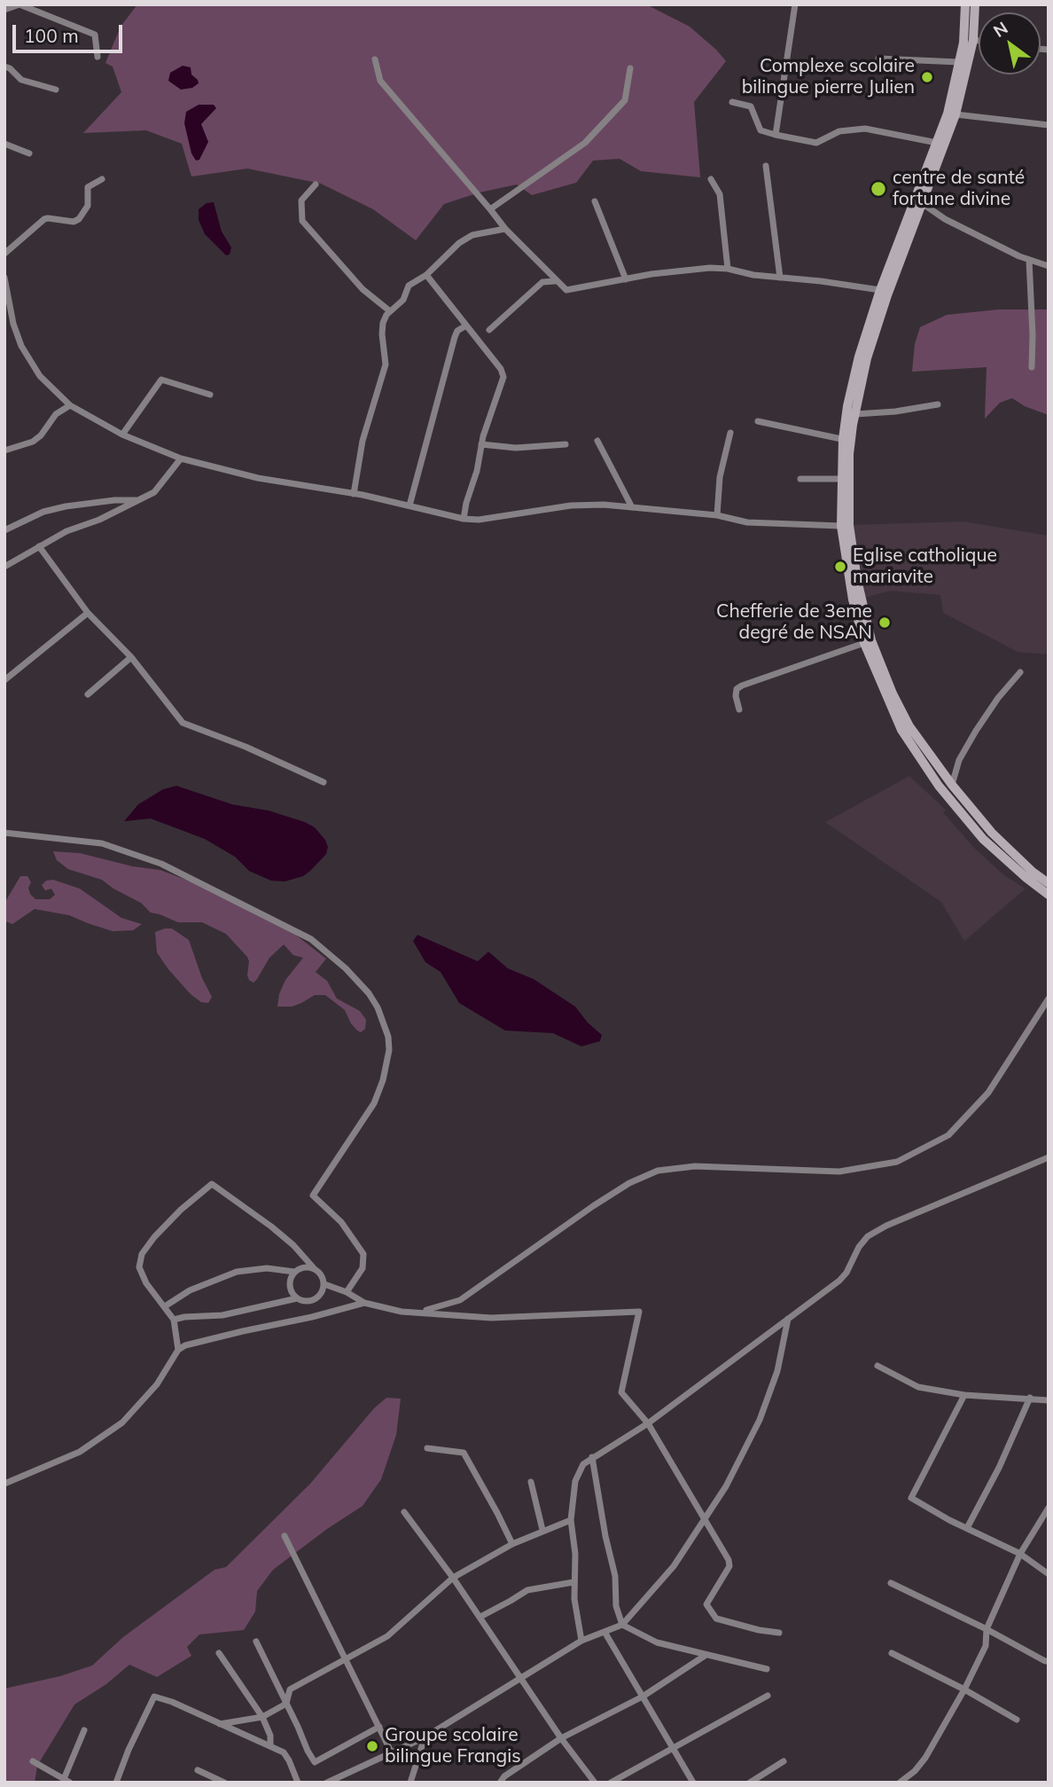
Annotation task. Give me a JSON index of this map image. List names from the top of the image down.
{
  "places": [
    "Complexe scolaire bilingue pierre Julien",
    "centre de santé fortune divine",
    "Eglise catholique mariavite",
    "Chefferie de 3eme degré de NSAN",
    "Groupe scolaire bilingue Frangis"
  ],
  "scale_bar": "100 m",
  "north": "top left"
}
